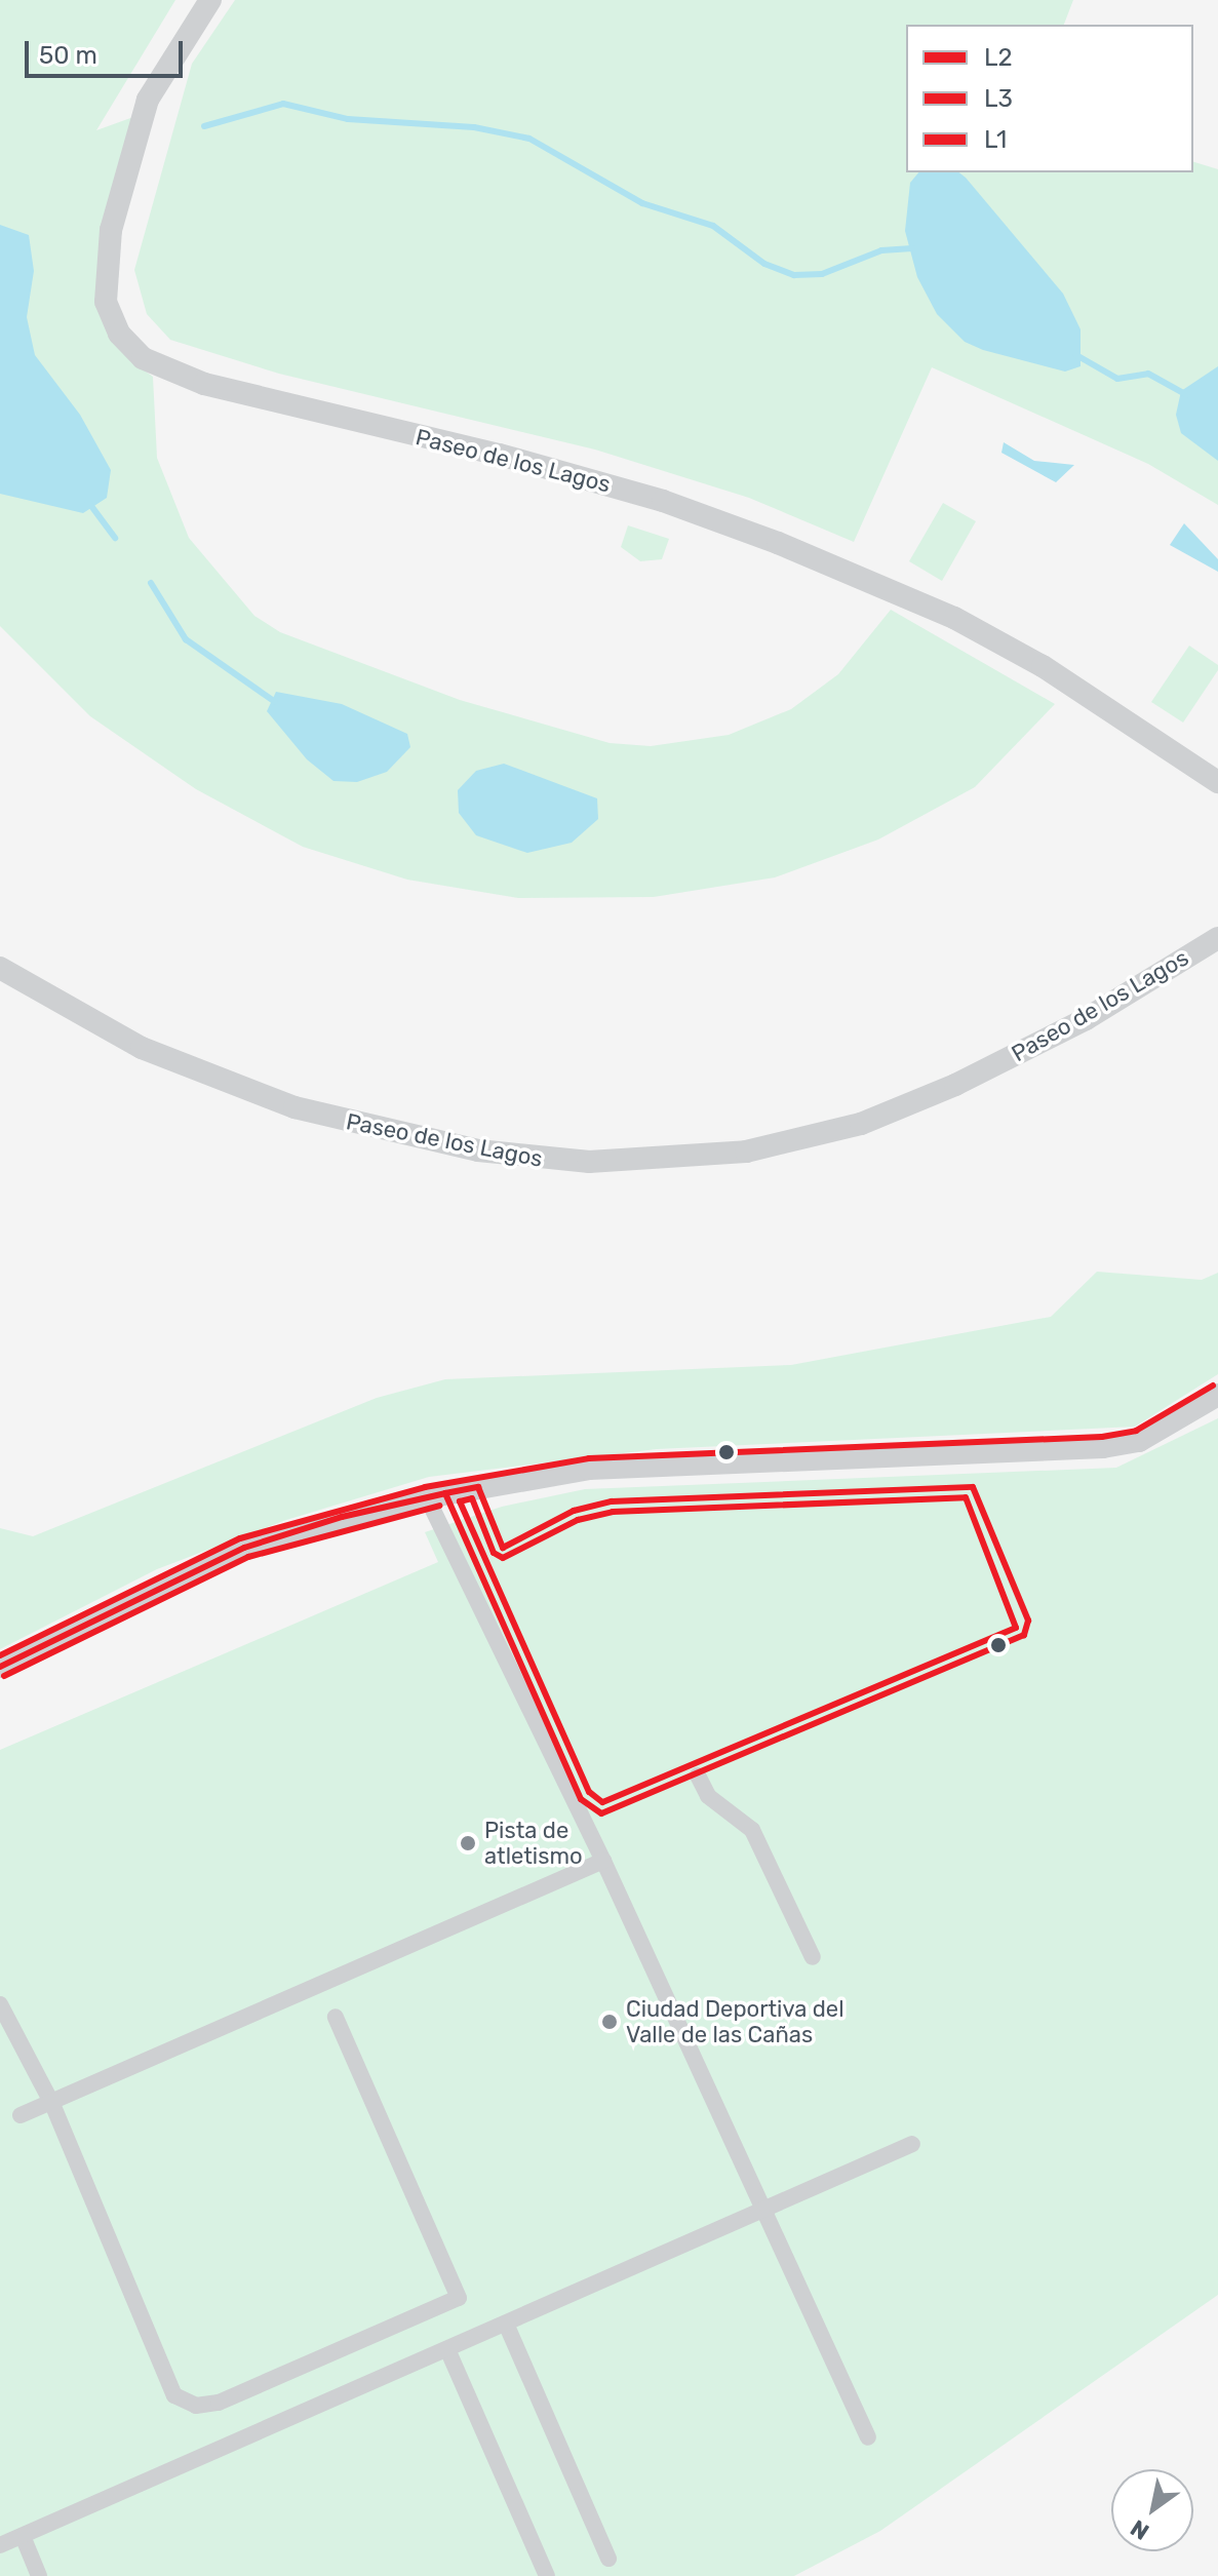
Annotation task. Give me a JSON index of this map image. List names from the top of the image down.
{
  "streets": {
    "street": ["Paseo de los Lagos"]
  },
  "places": ["Pista de atletismo", "Ciudad Deportiva del Valle de las Cañas"],
  "lines": ["transit line L1", "transit line L2", "transit line L3"],
  "legend": ["L2", "L3", "L1"],
  "scale_bar": "50 m",
  "north": "bottom left"
}
